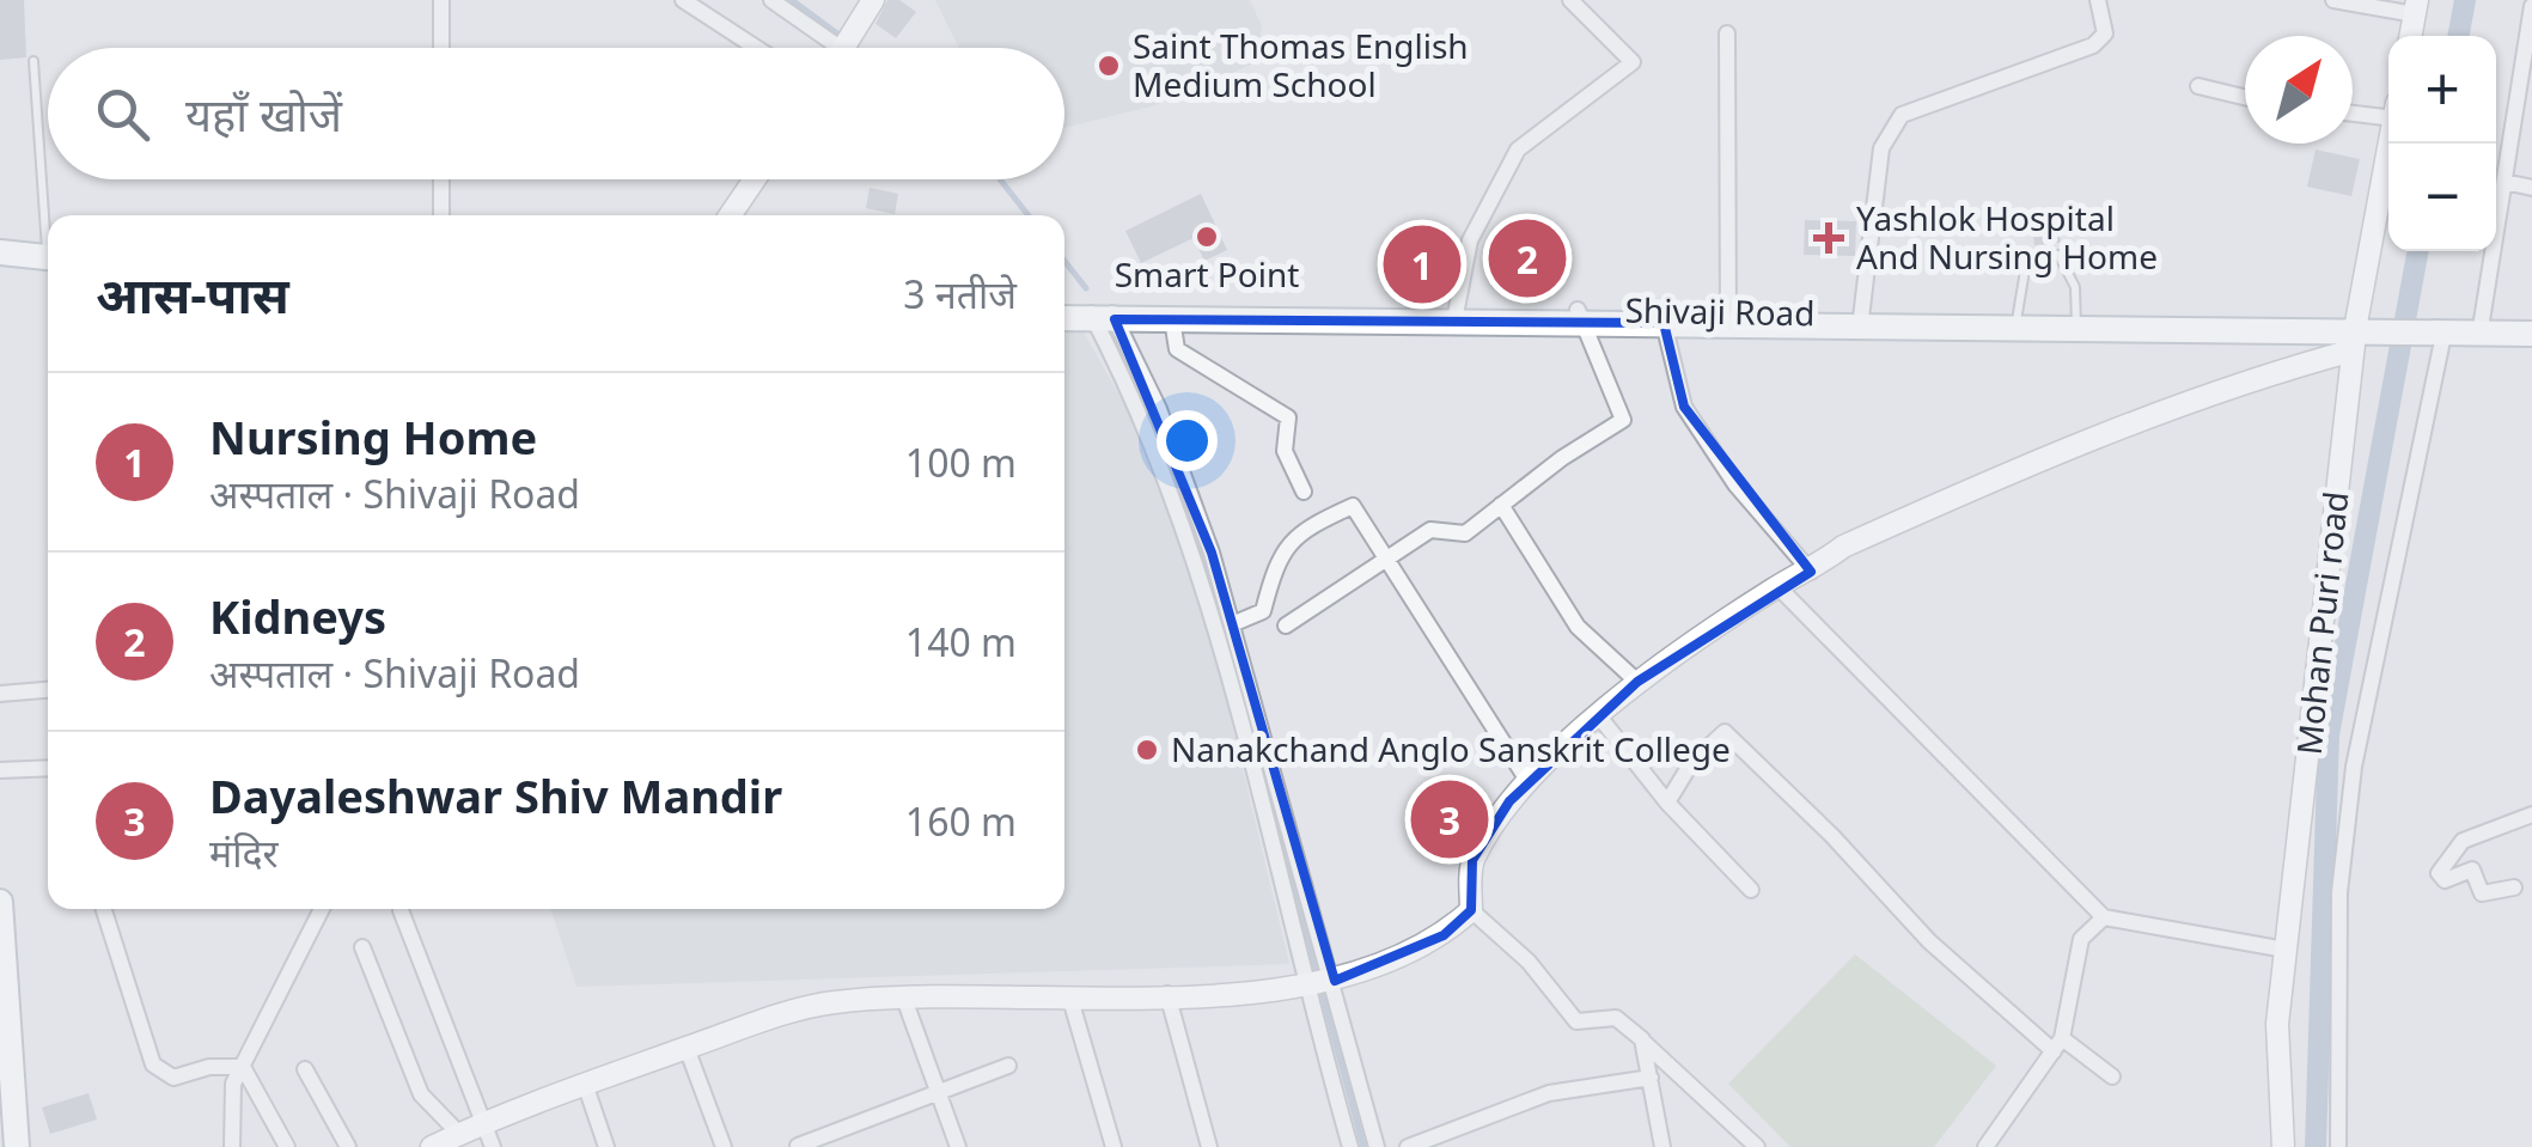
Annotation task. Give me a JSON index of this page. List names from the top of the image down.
{
  "streets": {
    "main road": ["Shivaji Road"],
    "street": ["Mohan Puri road"]
  },
  "crossings": [
    ["Shivaji Road", "Mohan Puri road"]
  ],
  "places": {
    "other": ["Saint Thomas English Medium School", "Smart Point", "Nanakchand Anglo Sanskrit College"],
    "health": ["Yashlok Hospital And Nursing Home"]
  },
  "north": "top right",
  "page": {
    "map_buttons": ["+", "−"],
    "search": "यहाँ खोजें",
    "pins": ["2", "1", "3"],
    "heading": ["आस-पास", "3 नतीजे"],
    "list": [
      {
        "mark": "1",
        "name": "Nursing Home",
        "note": "अस्पताल · Shivaji Road",
        "value": "100 m"
      },
      {
        "mark": "2",
        "name": "Kidneys",
        "note": "अस्पताल · Shivaji Road",
        "value": "140 m"
      },
      {
        "mark": "3",
        "name": "Dayaleshwar Shiv Mandir",
        "note": "मंदिर",
        "value": "160 m"
      }
    ]
  }
}
